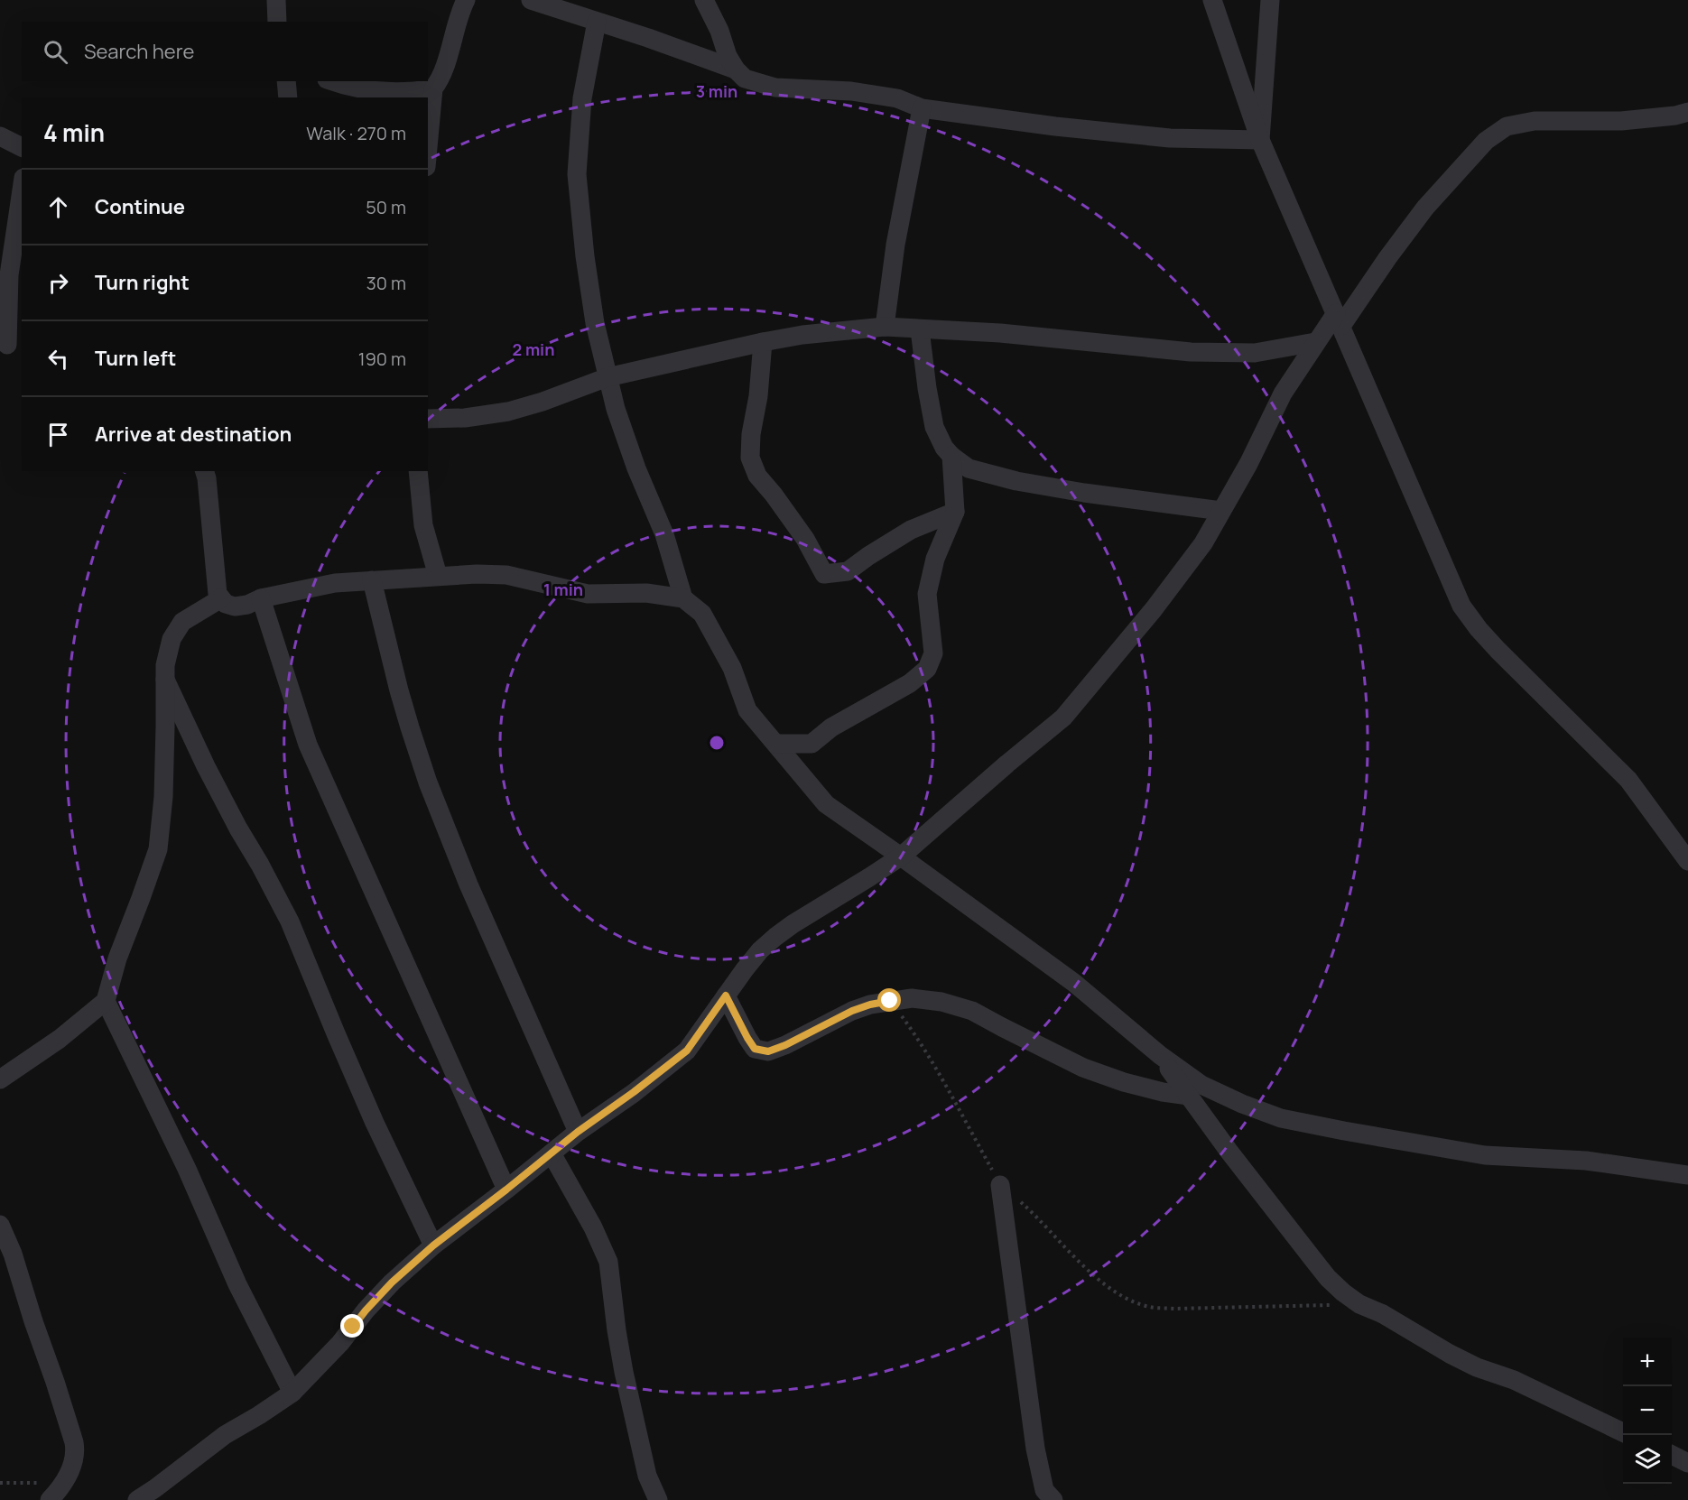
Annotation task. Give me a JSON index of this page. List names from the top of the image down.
{
  "page": {
    "search": "Search here",
    "heading": ["4 min", "Walk · 270 m"],
    "list": [
      ["Continue", "50 m"],
      ["Turn right", "30 m"],
      ["Turn left", "190 m"],
      "Arrive at destination"
    ],
    "map_buttons": ["+", "−"]
  },
  "rings": ["3 min", "2 min", "1 min"]
}
